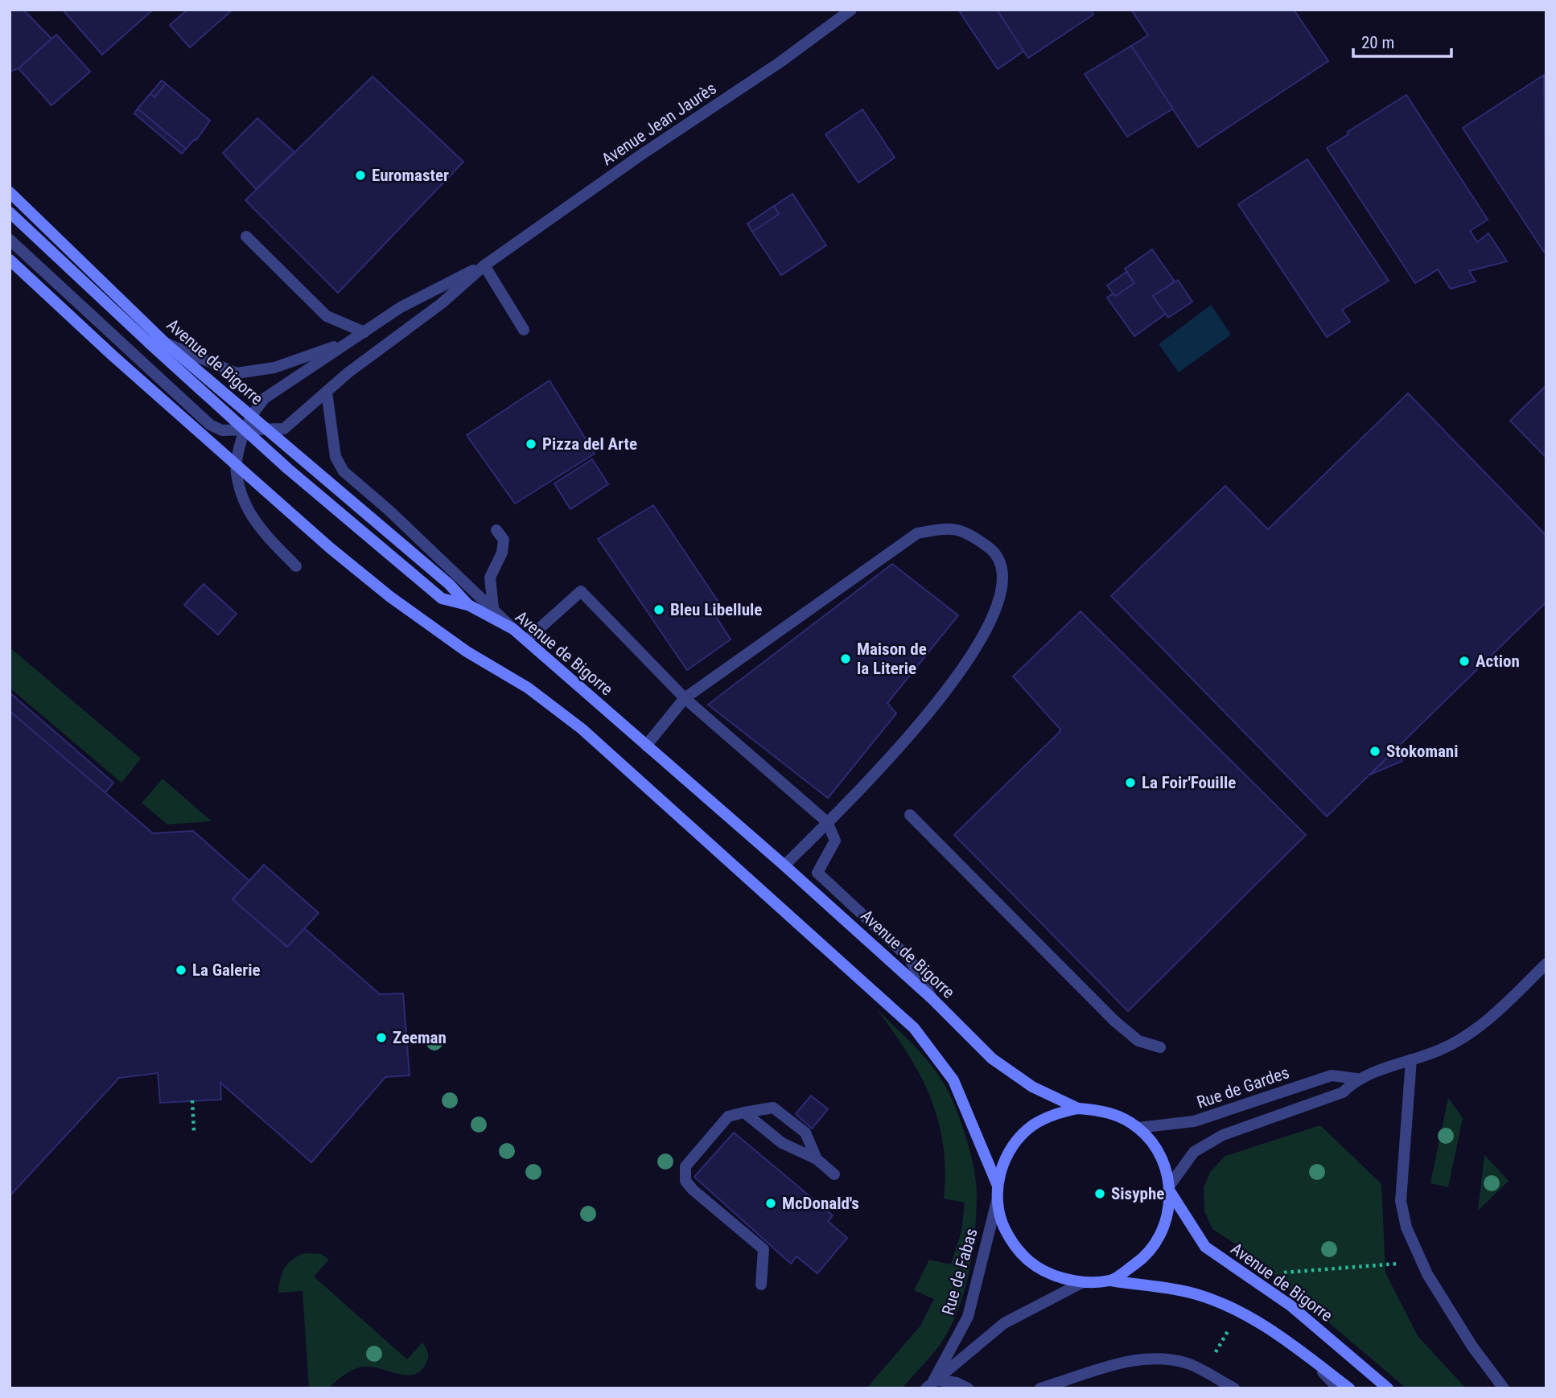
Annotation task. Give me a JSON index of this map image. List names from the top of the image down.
{
  "streets": {
    "main road": ["Avenue de Bigorre"],
    "street": ["Avenue Jean Jaurès", "Rue de Gardes", "Rue de Fabas"]
  },
  "crossings": [
    ["Avenue Jean Jaurès", "Avenue de Bigorre"],
    ["Avenue de Bigorre", "Rue de Gardes"],
    ["Avenue de Bigorre", "Rue de Fabas"],
    ["Rue de Gardes", "Rue de Fabas"]
  ],
  "places": [
    "Euromaster",
    "Pizza del Arte",
    "Bleu Libellule",
    "Maison de la Literie",
    "Action",
    "Stokomani",
    "La Foir'Fouille",
    "La Galerie",
    "Zeeman",
    "Sisyphe",
    "McDonald's"
  ],
  "scale_bar": "20 m"
}
